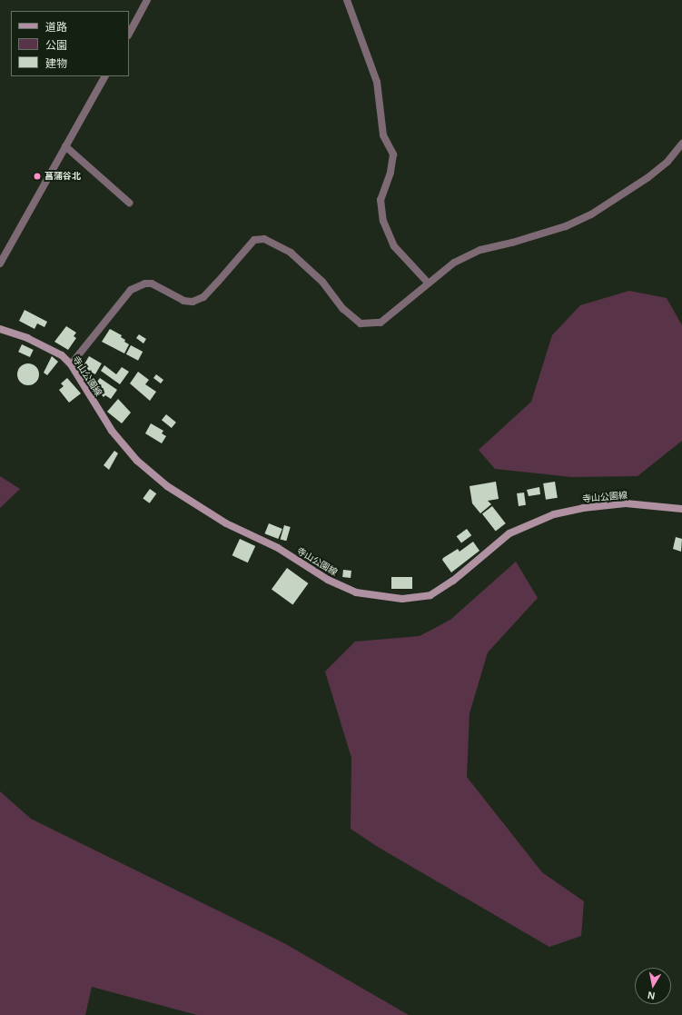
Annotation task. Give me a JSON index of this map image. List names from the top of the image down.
{
  "streets": {
    "main road": ["寺山公園線"]
  },
  "places": ["菖蒲谷北"],
  "legend": ["道路", "公園", "建物"],
  "north": "bottom"
}
